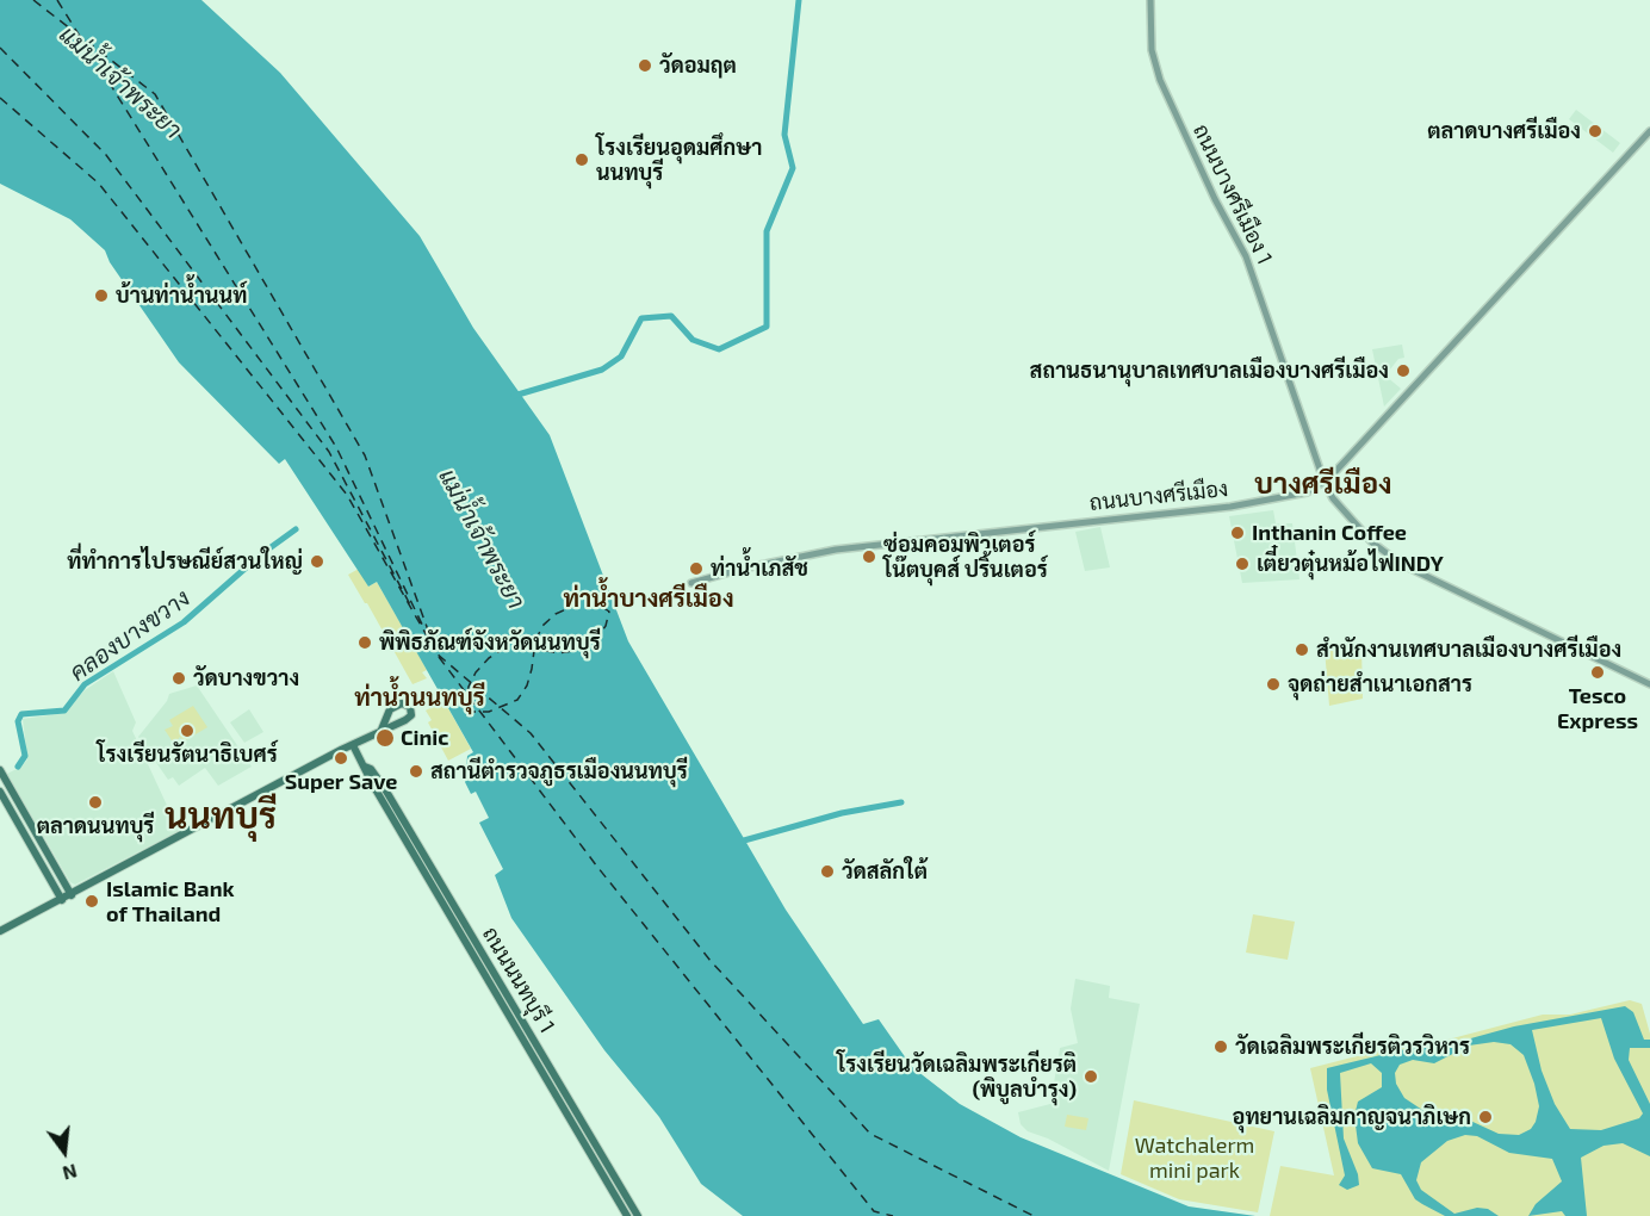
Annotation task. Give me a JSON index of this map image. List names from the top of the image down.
{
  "streets": {
    "main road": ["ถนนนนทบุรี 1"],
    "street": ["ถนนบางศรีเมือง 1", "ถนนบางศรีเมือง"]
  },
  "crossings": [
    ["ถนนบางศรีเมือง 1", "ถนนบางศรีเมือง"]
  ],
  "districts": [
    "บางศรีเมือง",
    "ท่าน้ำบางศรีเมือง",
    "ท่าน้ำนนทบุรี",
    "นนทบุรี"
  ],
  "water": ["แม่น้ำเจ้าพระยา", "คลองบางขวาง"],
  "parks": ["Watchalerm mini park"],
  "places": [
    "วัดอมฤต",
    "ตลาดบางศรีเมือง",
    "โรงเรียนอุดมศึกษา นนทบุรี",
    "บ้านท่าน้ำนนท์",
    "สถานธนานุบาลเทศบาลเมืองบางศรีเมือง",
    "Inthanin Coffee",
    "ซ่อมคอมพิวเตอร์ โน๊ตบุคส์ ปริ้นเตอร์",
    "ที่ทำการไปรษณีย์สวนใหญ่",
    "เตี๋ยวตุ๋นหม้อไฟINDY",
    "ท่าน้ำเภสัช",
    "พิพิธภัณฑ์จังหวัดนนทบุรี",
    "สำนักงานเทศบาลเมืองบางศรีเมือง",
    "Tesco Express",
    "วัดบางขวาง",
    "จุดถ่ายสำเนาเอกสาร",
    "โรงเรียนรัตนาธิเบศร์",
    "Cinic",
    "Super Save",
    "สถานีตำรวจภูธรเมืองนนทบุรี",
    "ตลาดนนทบุรี",
    "วัดสลักใต้",
    "Islamic Bank of Thailand",
    "วัดเฉลิมพระเกียรติวรวิหาร",
    "โรงเรียนวัดเฉลิมพระเกียรติ (พิบูลบำรุง)",
    "อุทยานเฉลิมกาญจนาภิเษก"
  ],
  "north": "bottom"
}
